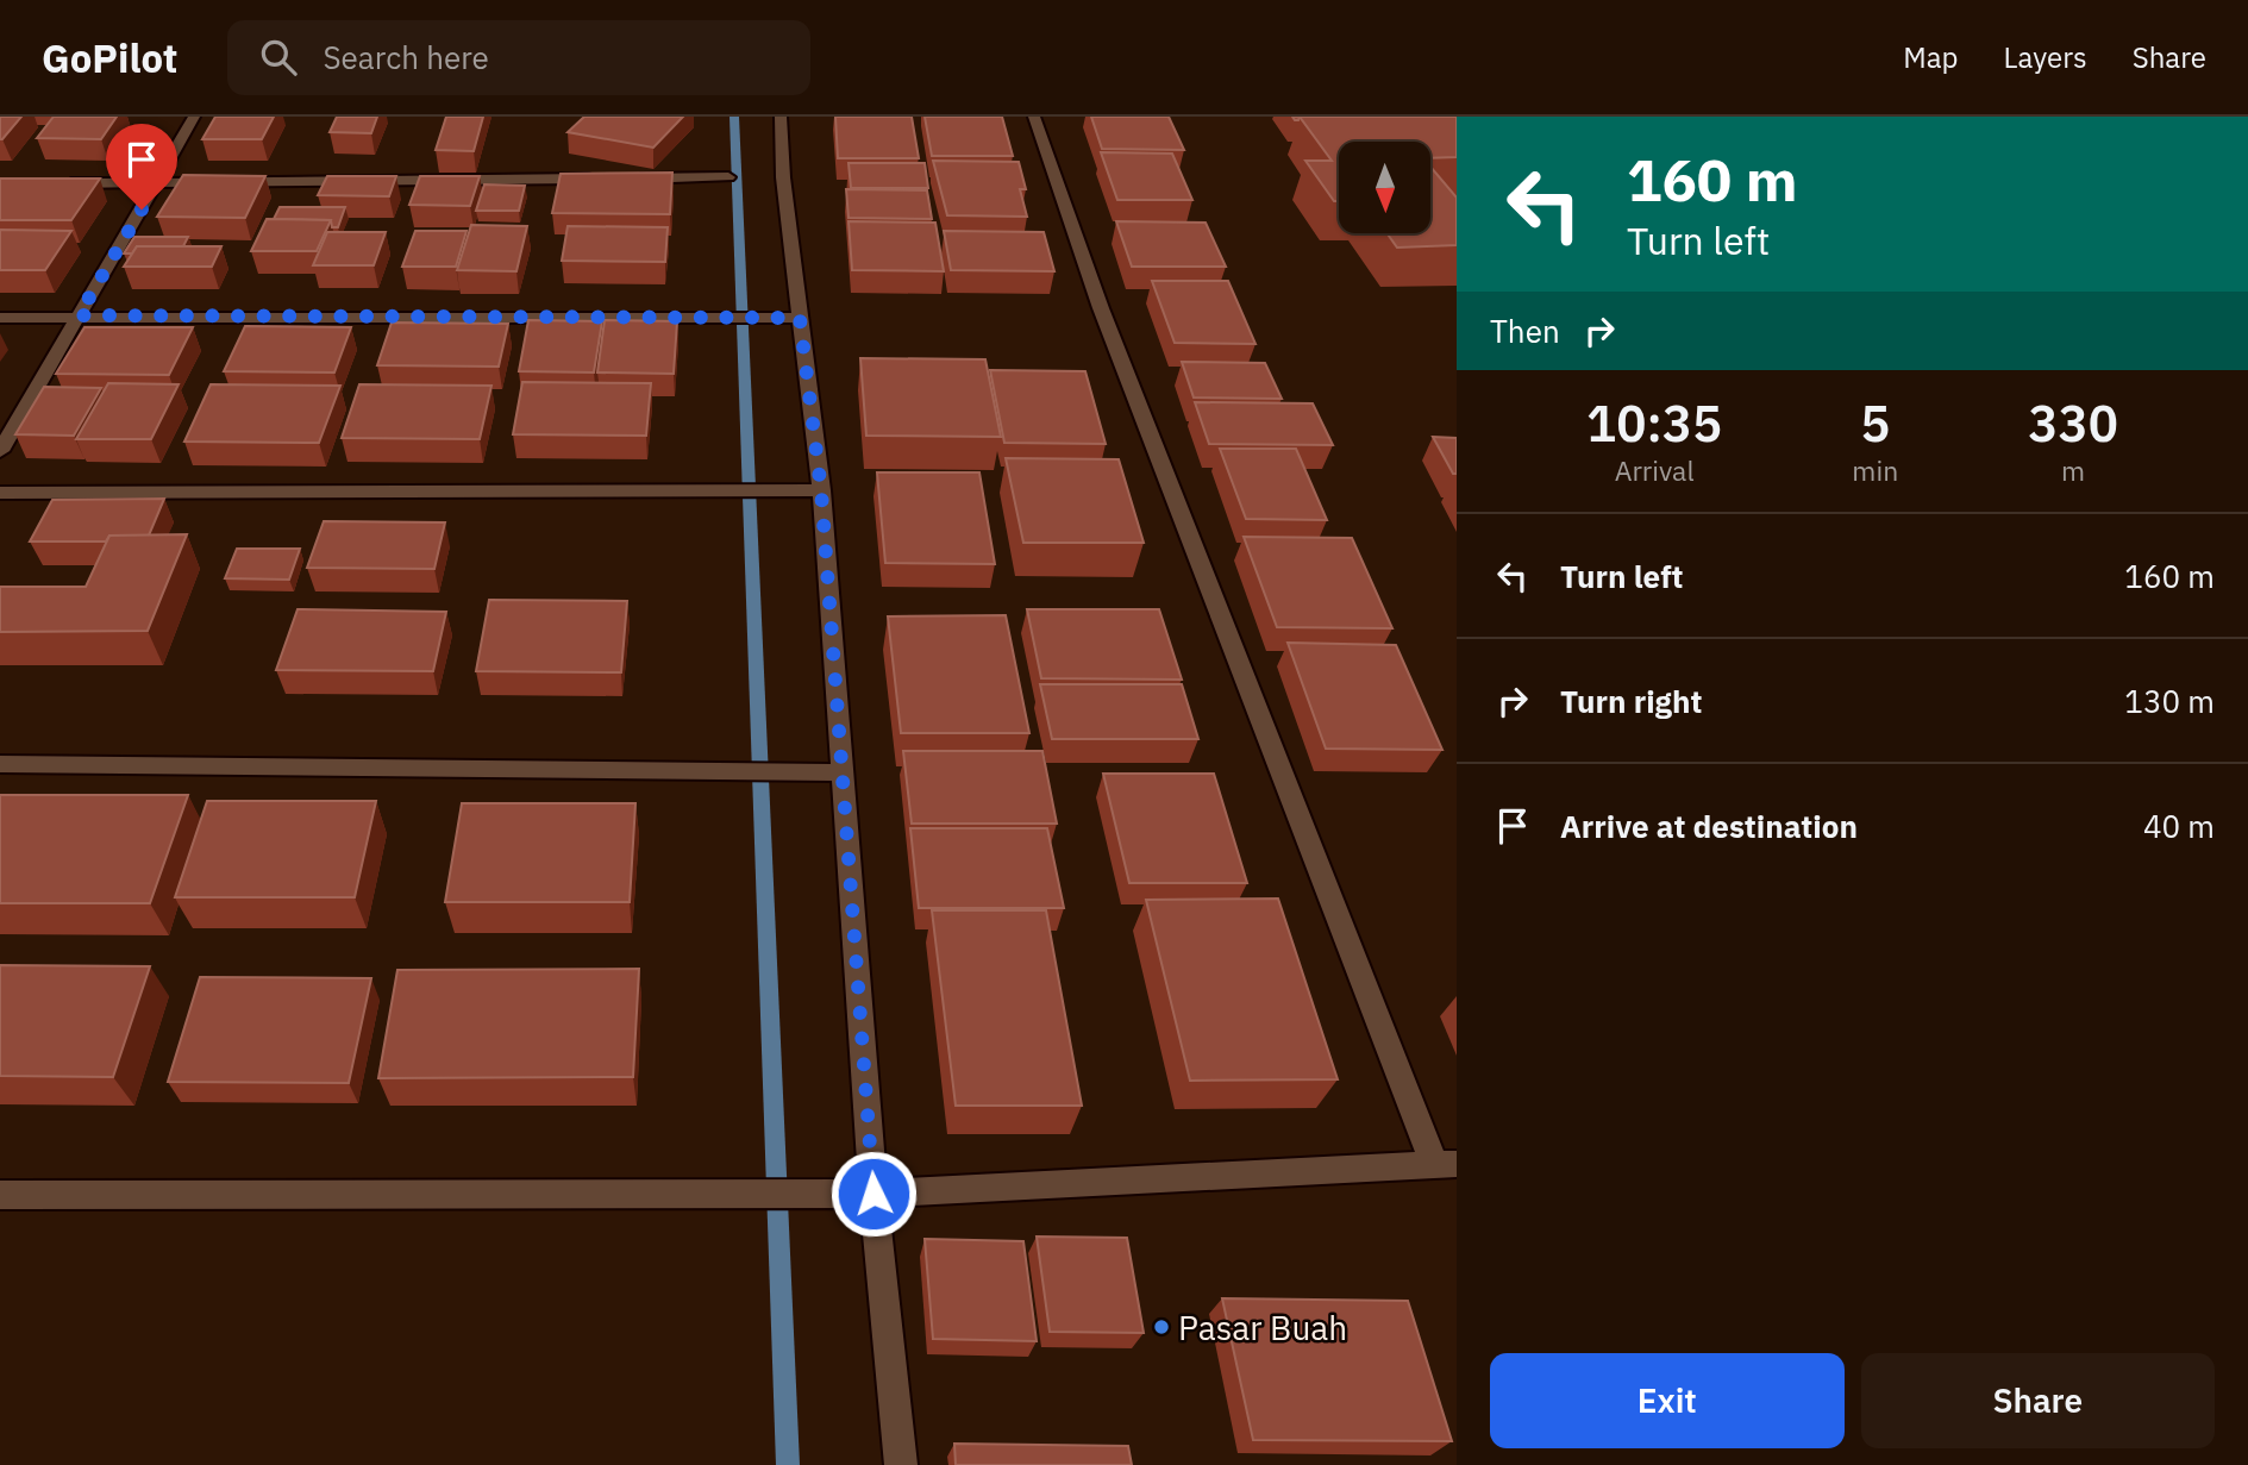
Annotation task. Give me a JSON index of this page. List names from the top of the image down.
{
  "places": ["Pasar Buah"],
  "north": "bottom",
  "page": {
    "header": "GoPilot",
    "search": "Search here",
    "nav": ["Map", "Layers", "Share"],
    "turn": ["160 m", "Turn left"],
    "then": "Then",
    "eta": [
      "10:35",
      "Arrival",
      "5",
      "min",
      "330",
      "m"
    ],
    "list": [
      {
        "name": "Turn left",
        "value": "160 m"
      },
      {
        "name": "Turn right",
        "value": "130 m"
      },
      {
        "name": "Arrive at destination",
        "value": "40 m"
      }
    ],
    "buttons": ["Exit", "Share"]
  }
}
